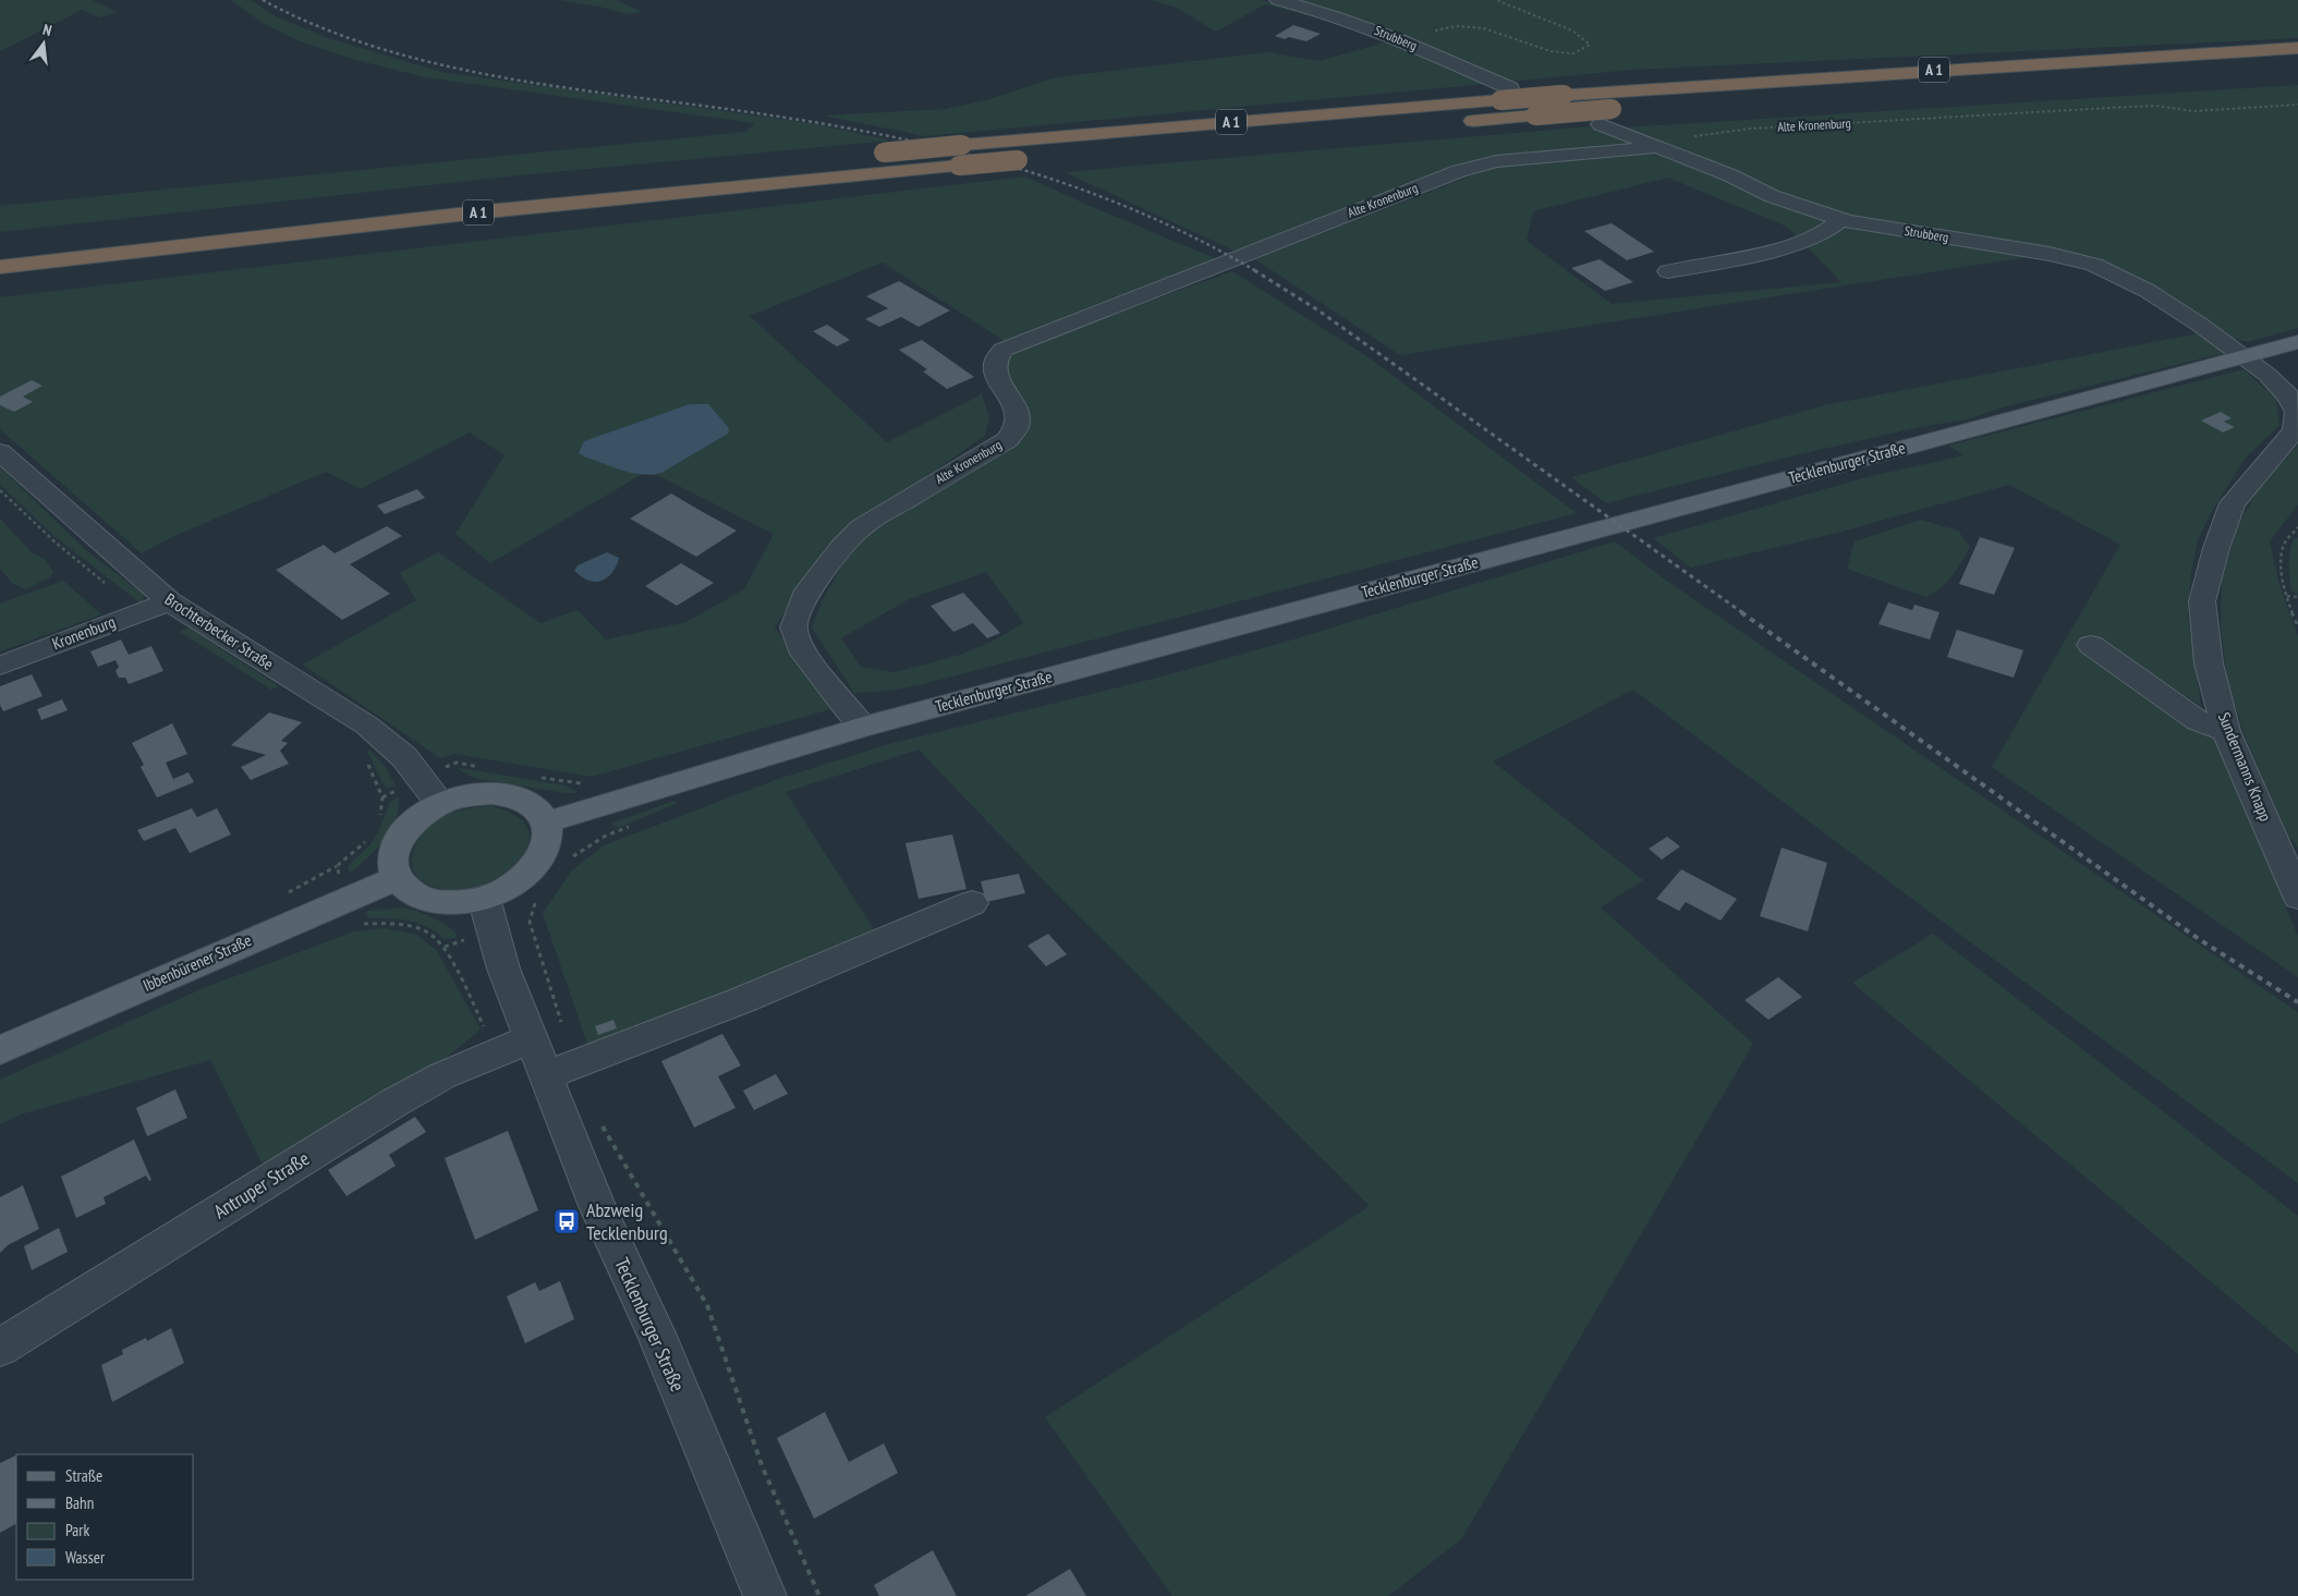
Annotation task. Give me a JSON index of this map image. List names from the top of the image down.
{
  "streets": {
    "highway": ["A 1"],
    "main road": ["Tecklenburger Straße", "Ibbenbürener Straße"],
    "street": [
      "Strubberg",
      "Alte Kronenburg",
      "Brochterbecker Straße",
      "Kronenburg",
      "Sundermanns Knapp",
      "Antruper Straße"
    ]
  },
  "crossings": [
    ["Strubberg", "A 1"],
    ["Strubberg", "Alte Kronenburg"],
    ["Strubberg", "Tecklenburger Straße"],
    ["Strubberg", "Sundermanns Knapp"],
    ["Alte Kronenburg", "Tecklenburger Straße"],
    ["Tecklenburger Straße", "Brochterbecker Straße"],
    ["Tecklenburger Straße", "Sundermanns Knapp"],
    ["Tecklenburger Straße", "Ibbenbürener Straße"],
    ["Tecklenburger Straße", "Antruper Straße"],
    ["Brochterbecker Straße", "Kronenburg"],
    ["Brochterbecker Straße", "Ibbenbürener Straße"]
  ],
  "places": {
    "bus stop": ["Abzweig Tecklenburg"]
  },
  "legend": [
    "Straße",
    "Bahn",
    "Park",
    "Wasser"
  ],
  "north": "top"
}
